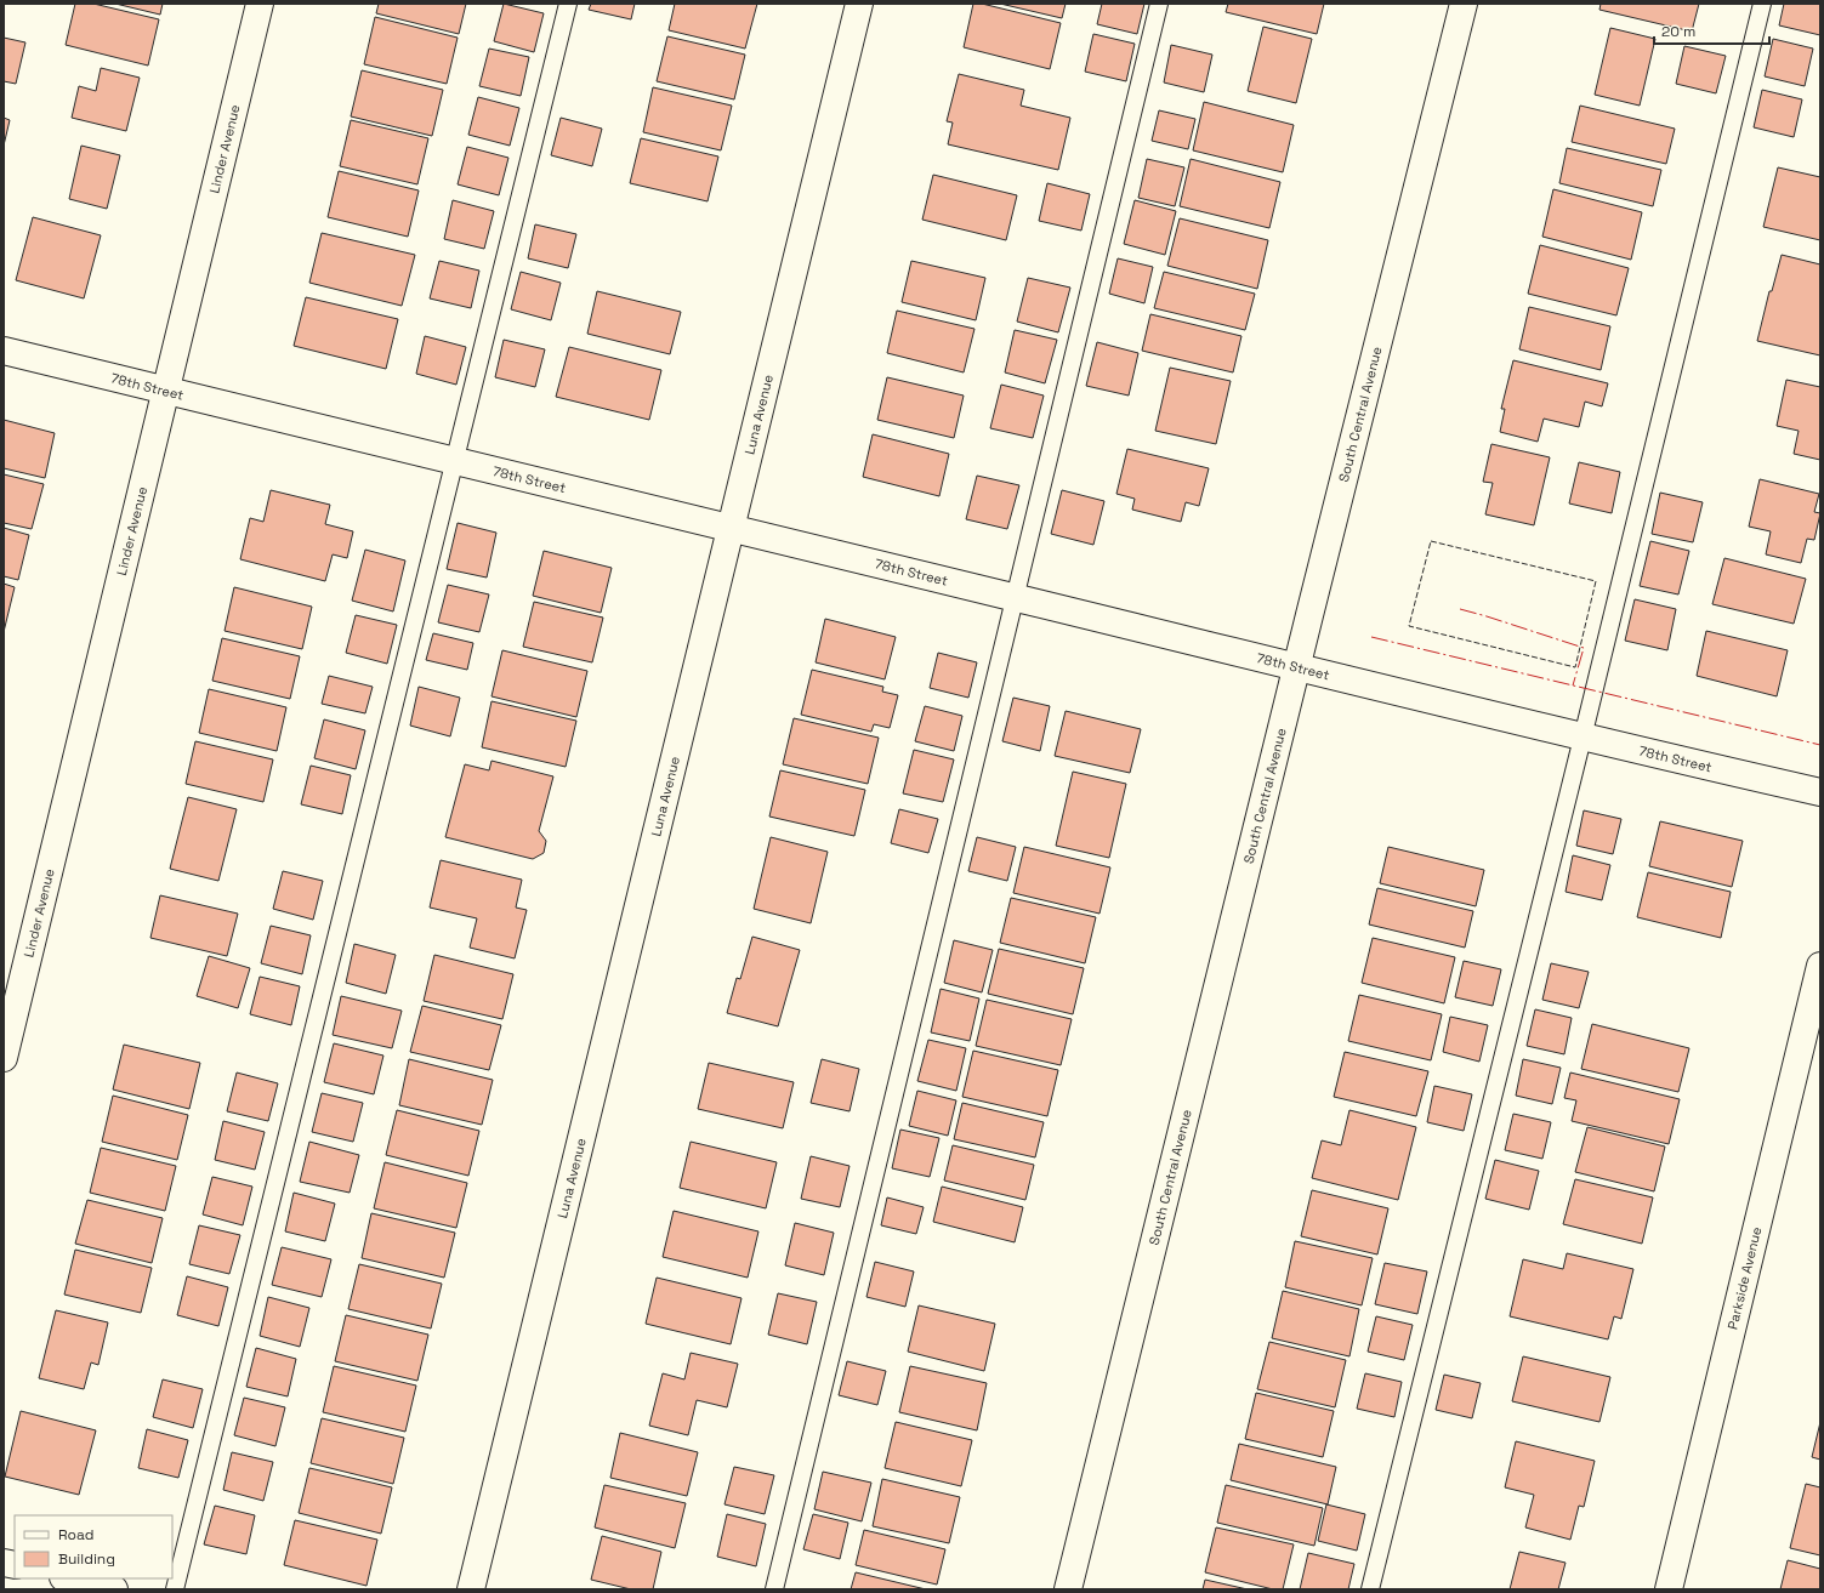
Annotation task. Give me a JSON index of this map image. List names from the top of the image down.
{
  "streets": {
    "street": [
      "Linder Avenue",
      "78th Street",
      "Luna Avenue",
      "South Central Avenue",
      "Parkside Avenue"
    ]
  },
  "crossings": [
    ["Linder Avenue", "78th Street"],
    ["78th Street", "Luna Avenue"],
    ["78th Street", "South Central Avenue"]
  ],
  "legend": ["Road", "Building"],
  "scale_bar": "20 m"
}
